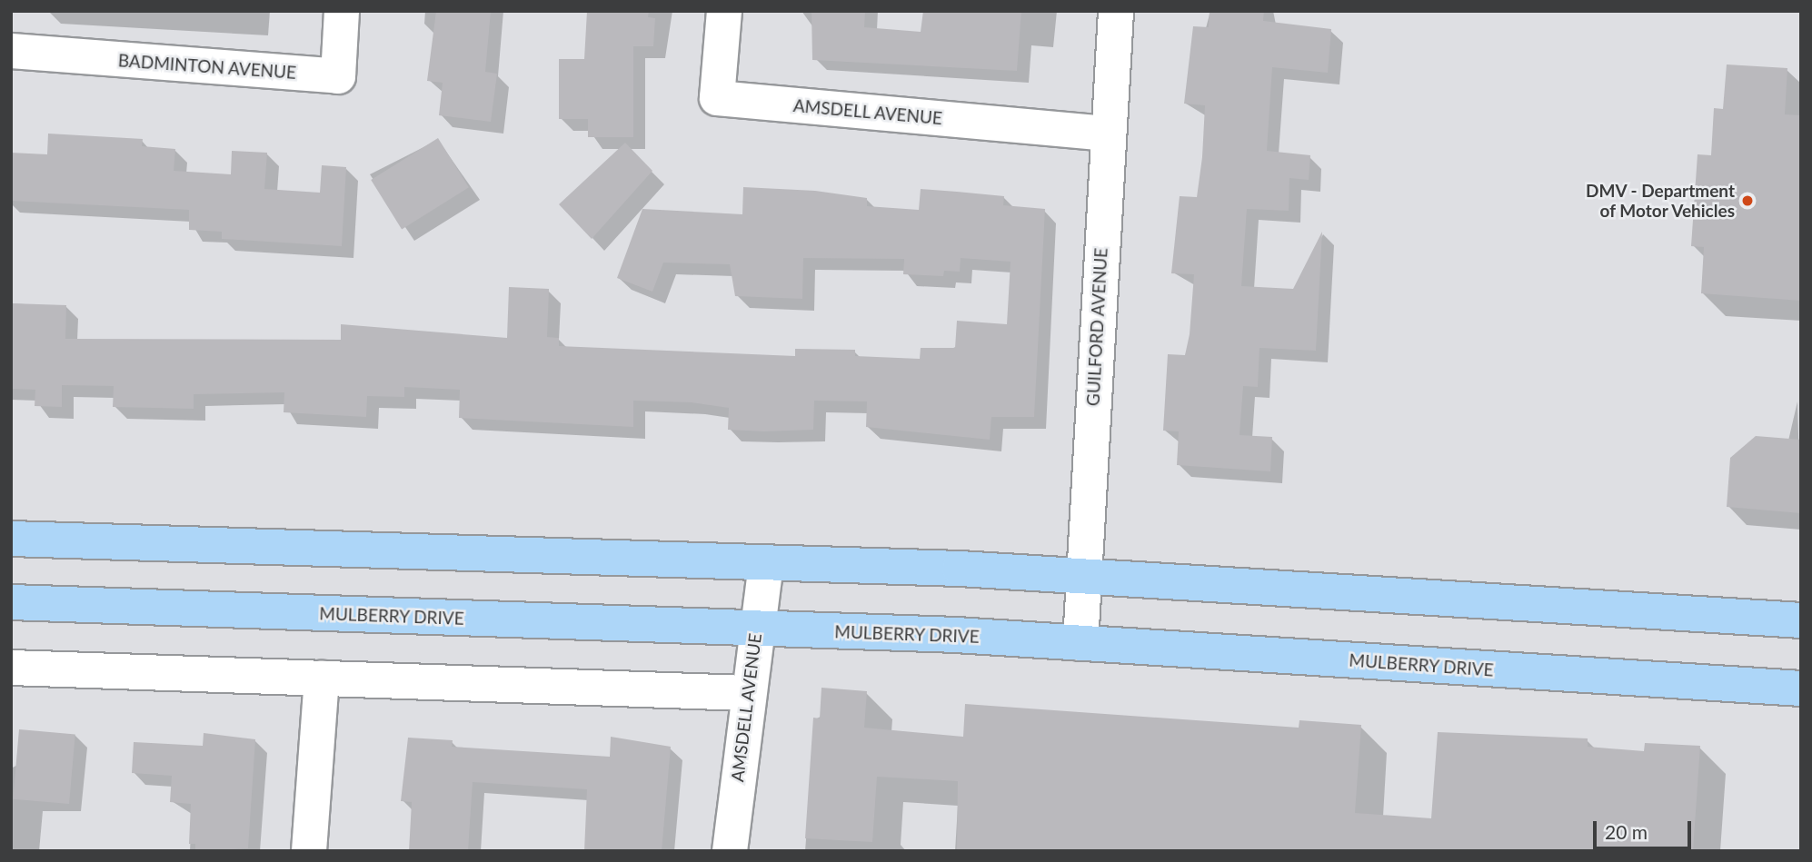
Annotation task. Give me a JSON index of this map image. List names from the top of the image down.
{
  "streets": {
    "main road": ["MULBERRY DRIVE"],
    "street": ["BADMINTON AVENUE", "AMSDELL AVENUE", "GUILFORD AVENUE"]
  },
  "crossings": [
    ["AMSDELL AVENUE", "GUILFORD AVENUE"],
    ["AMSDELL AVENUE", "MULBERRY DRIVE"],
    ["GUILFORD AVENUE", "MULBERRY DRIVE"]
  ],
  "places": ["DMV - Department of Motor Vehicles"],
  "scale_bar": "20 m"
}
